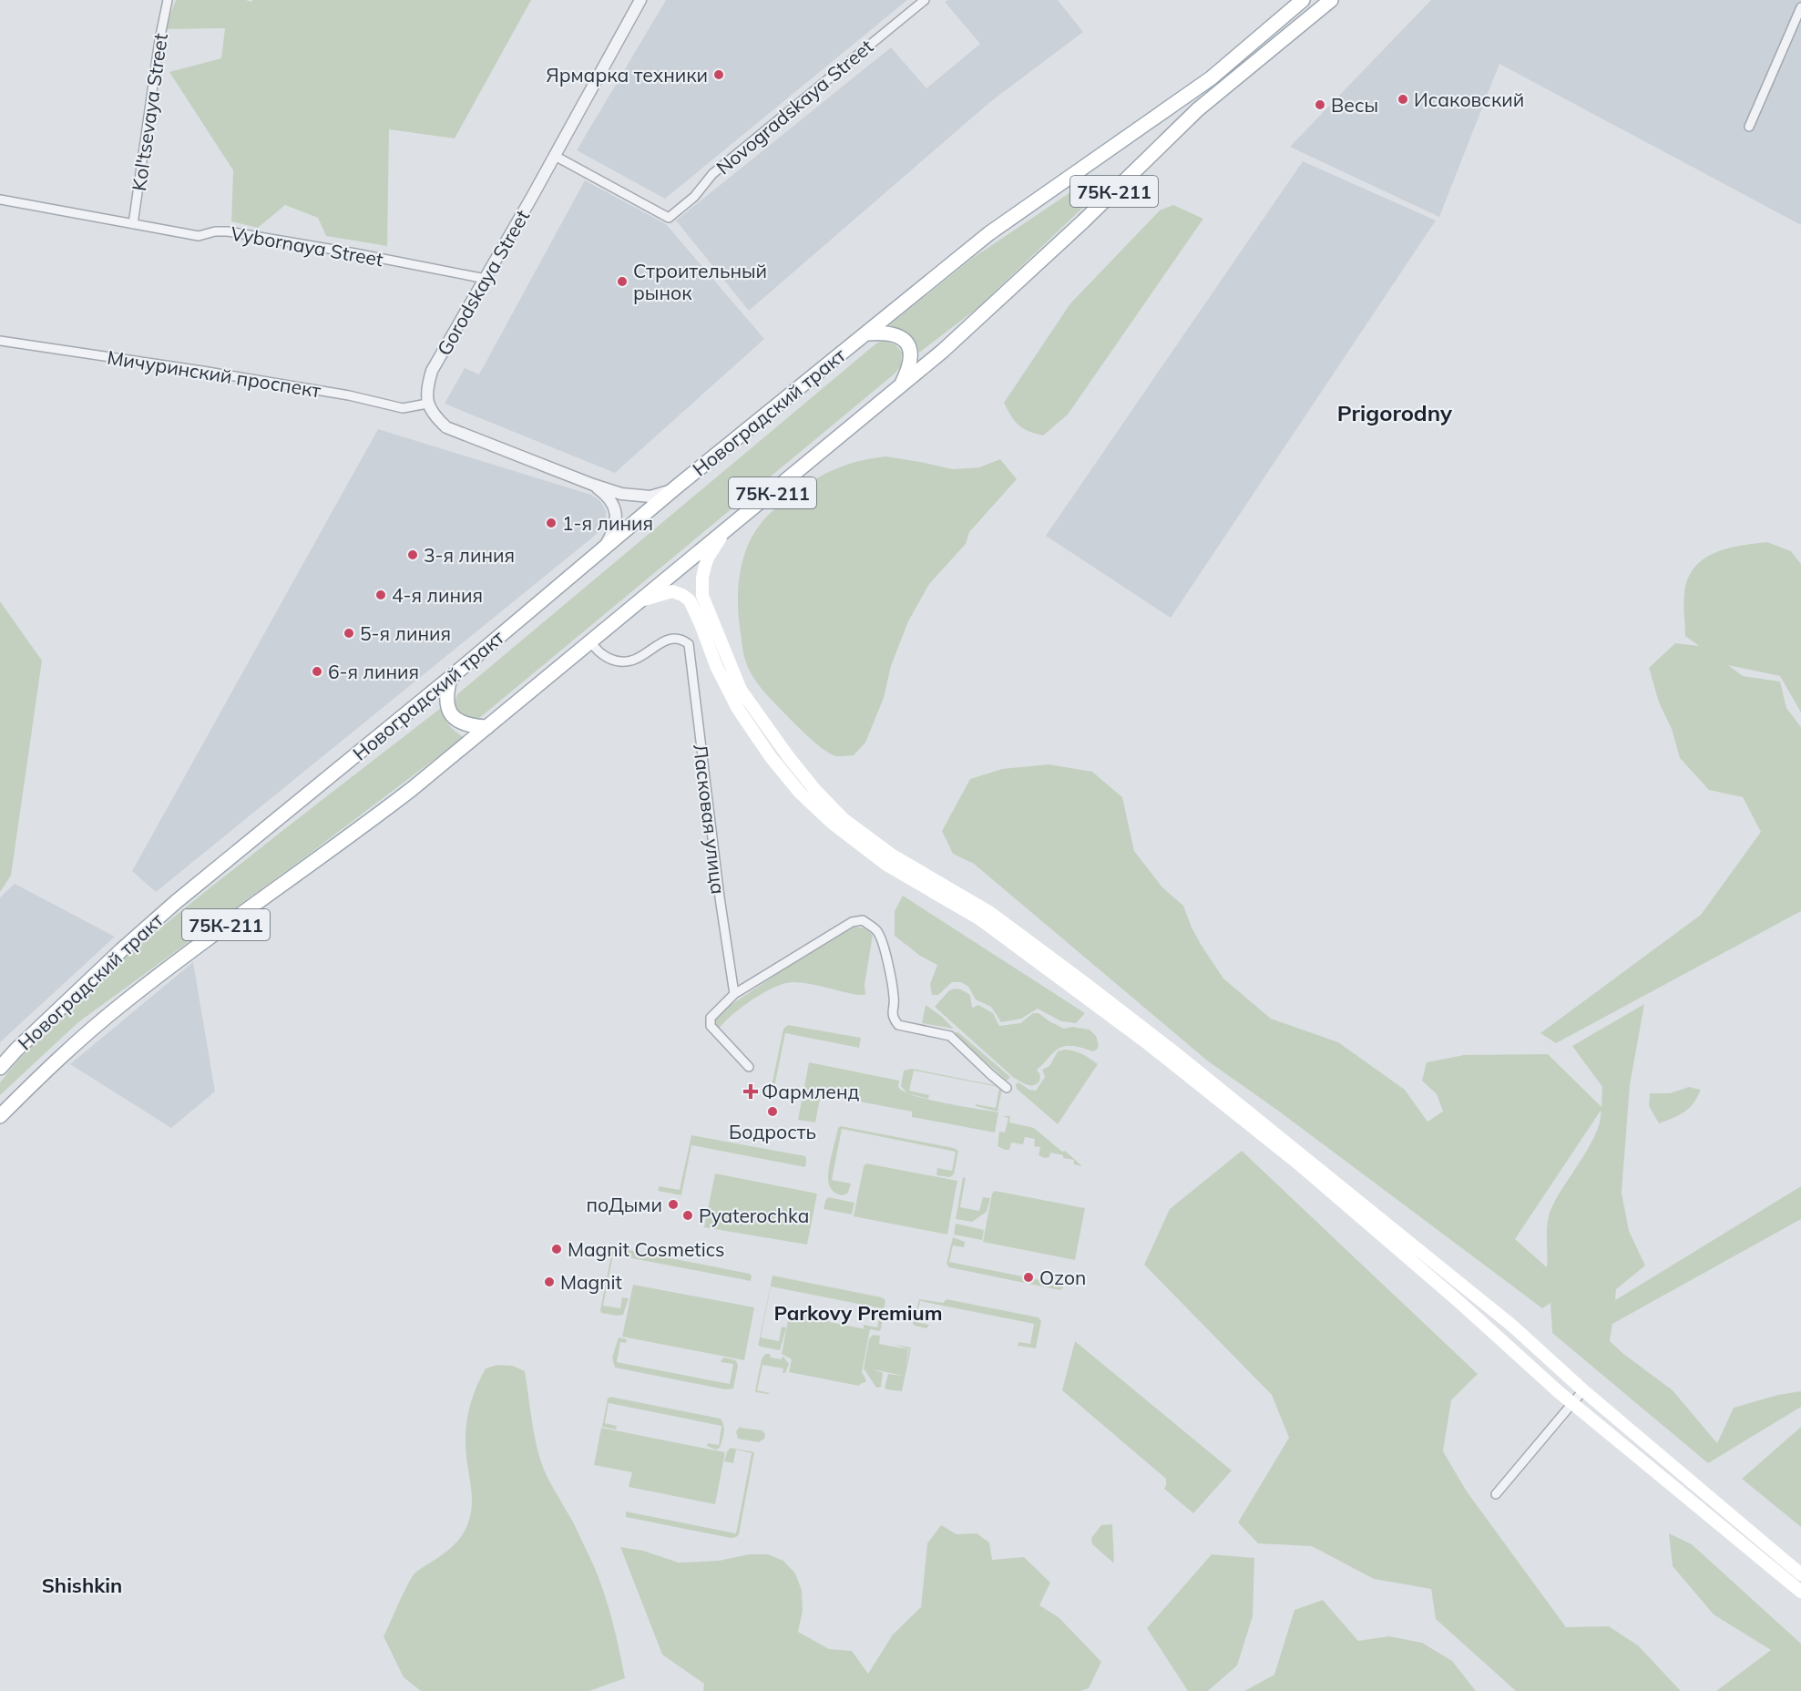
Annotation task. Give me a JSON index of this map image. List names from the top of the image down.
{
  "streets": {
    "main road": ["75К-211", "Новоградский тракт"],
    "street": [
      "Novogradskaya Street",
      "Kol'tsevaya Street",
      "Vybornaya Street",
      "Gorodskaya Street",
      "Мичуринский проспект",
      "Ласковая улица"
    ]
  },
  "crossings": [
    ["Novogradskaya Street", "Gorodskaya Street"],
    ["Kol'tsevaya Street", "Vybornaya Street"],
    ["75К-211", "Ласковая улица"],
    ["Vybornaya Street", "Gorodskaya Street"],
    ["Gorodskaya Street", "Мичуринский проспект"]
  ],
  "districts": ["Prigorodny", "Parkovy Premium", "Shishkin"],
  "places": {
    "other": [
      "Ярмарка техники",
      "Исаковский",
      "Весы",
      "Строительный рынок",
      "1-я линия",
      "3-я линия",
      "4-я линия",
      "5-я линия",
      "6-я линия",
      "Бодрость",
      "поДыми",
      "Pyaterochka",
      "Magnit Cosmetics",
      "Ozon",
      "Magnit"
    ],
    "health": ["Фармленд"]
  }
}
